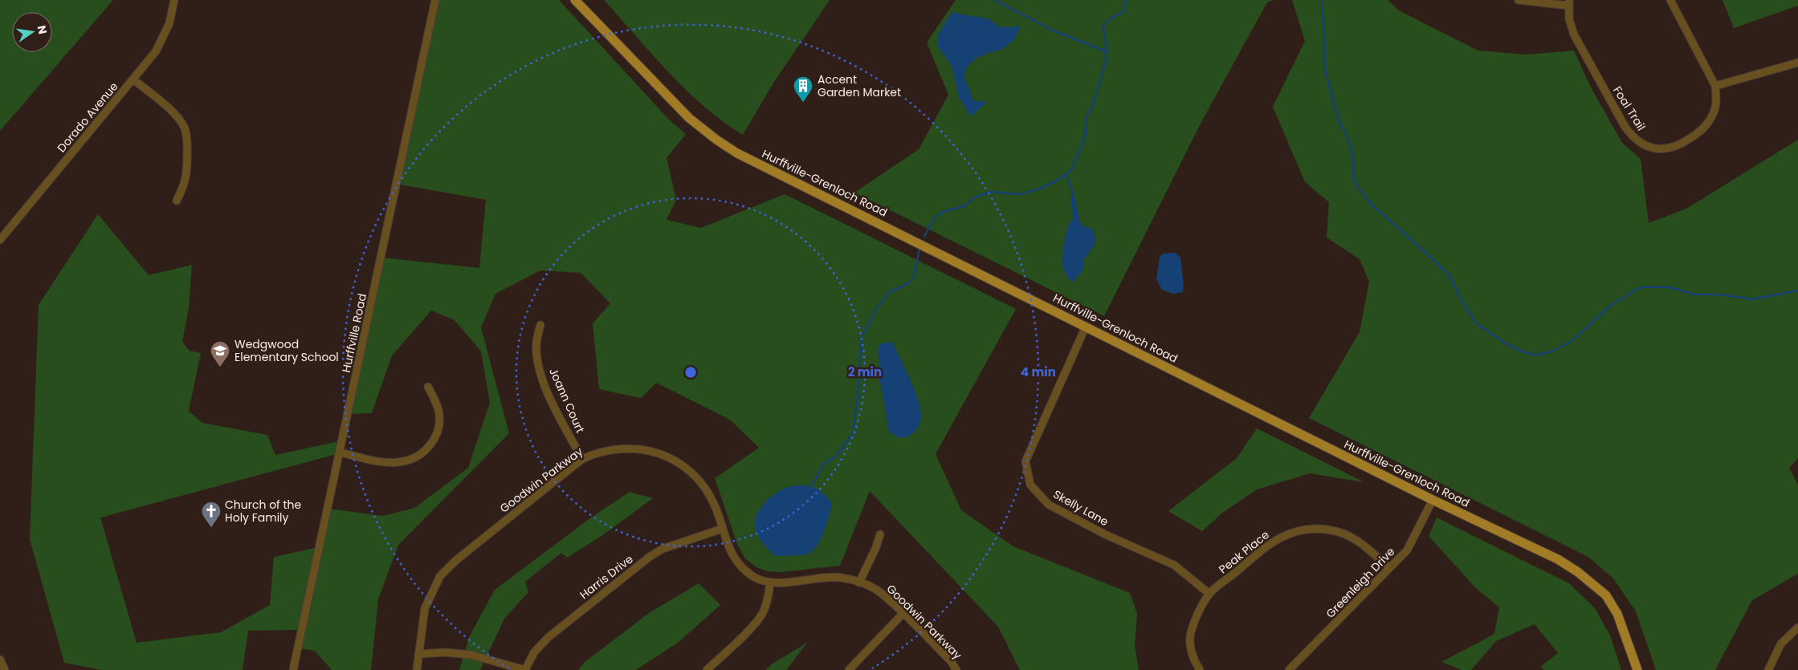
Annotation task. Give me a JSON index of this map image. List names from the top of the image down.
{
  "streets": {
    "main road": ["Hurffville-Grenloch Road"],
    "street": [
      "Foal Trail",
      "Dorado Avenue",
      "Hurffville Road",
      "Joann Court",
      "Goodwin Parkway",
      "Skelly Lane",
      "Peak Place",
      "Harris Drive",
      "Greenleigh Drive"
    ]
  },
  "crossings": [
    ["Hurffville-Grenloch Road", "Skelly Lane"],
    ["Hurffville-Grenloch Road", "Greenleigh Drive"],
    ["Joann Court", "Goodwin Parkway"],
    ["Goodwin Parkway", "Harris Drive"],
    ["Skelly Lane", "Peak Place"],
    ["Peak Place", "Greenleigh Drive"]
  ],
  "places": {
    "building": ["Accent Garden Market"],
    "school or university": ["Wedgwood Elementary School"],
    "church": ["Church of the Holy Family"]
  },
  "north": "right",
  "rings": ["2 min", "4 min"]
}
